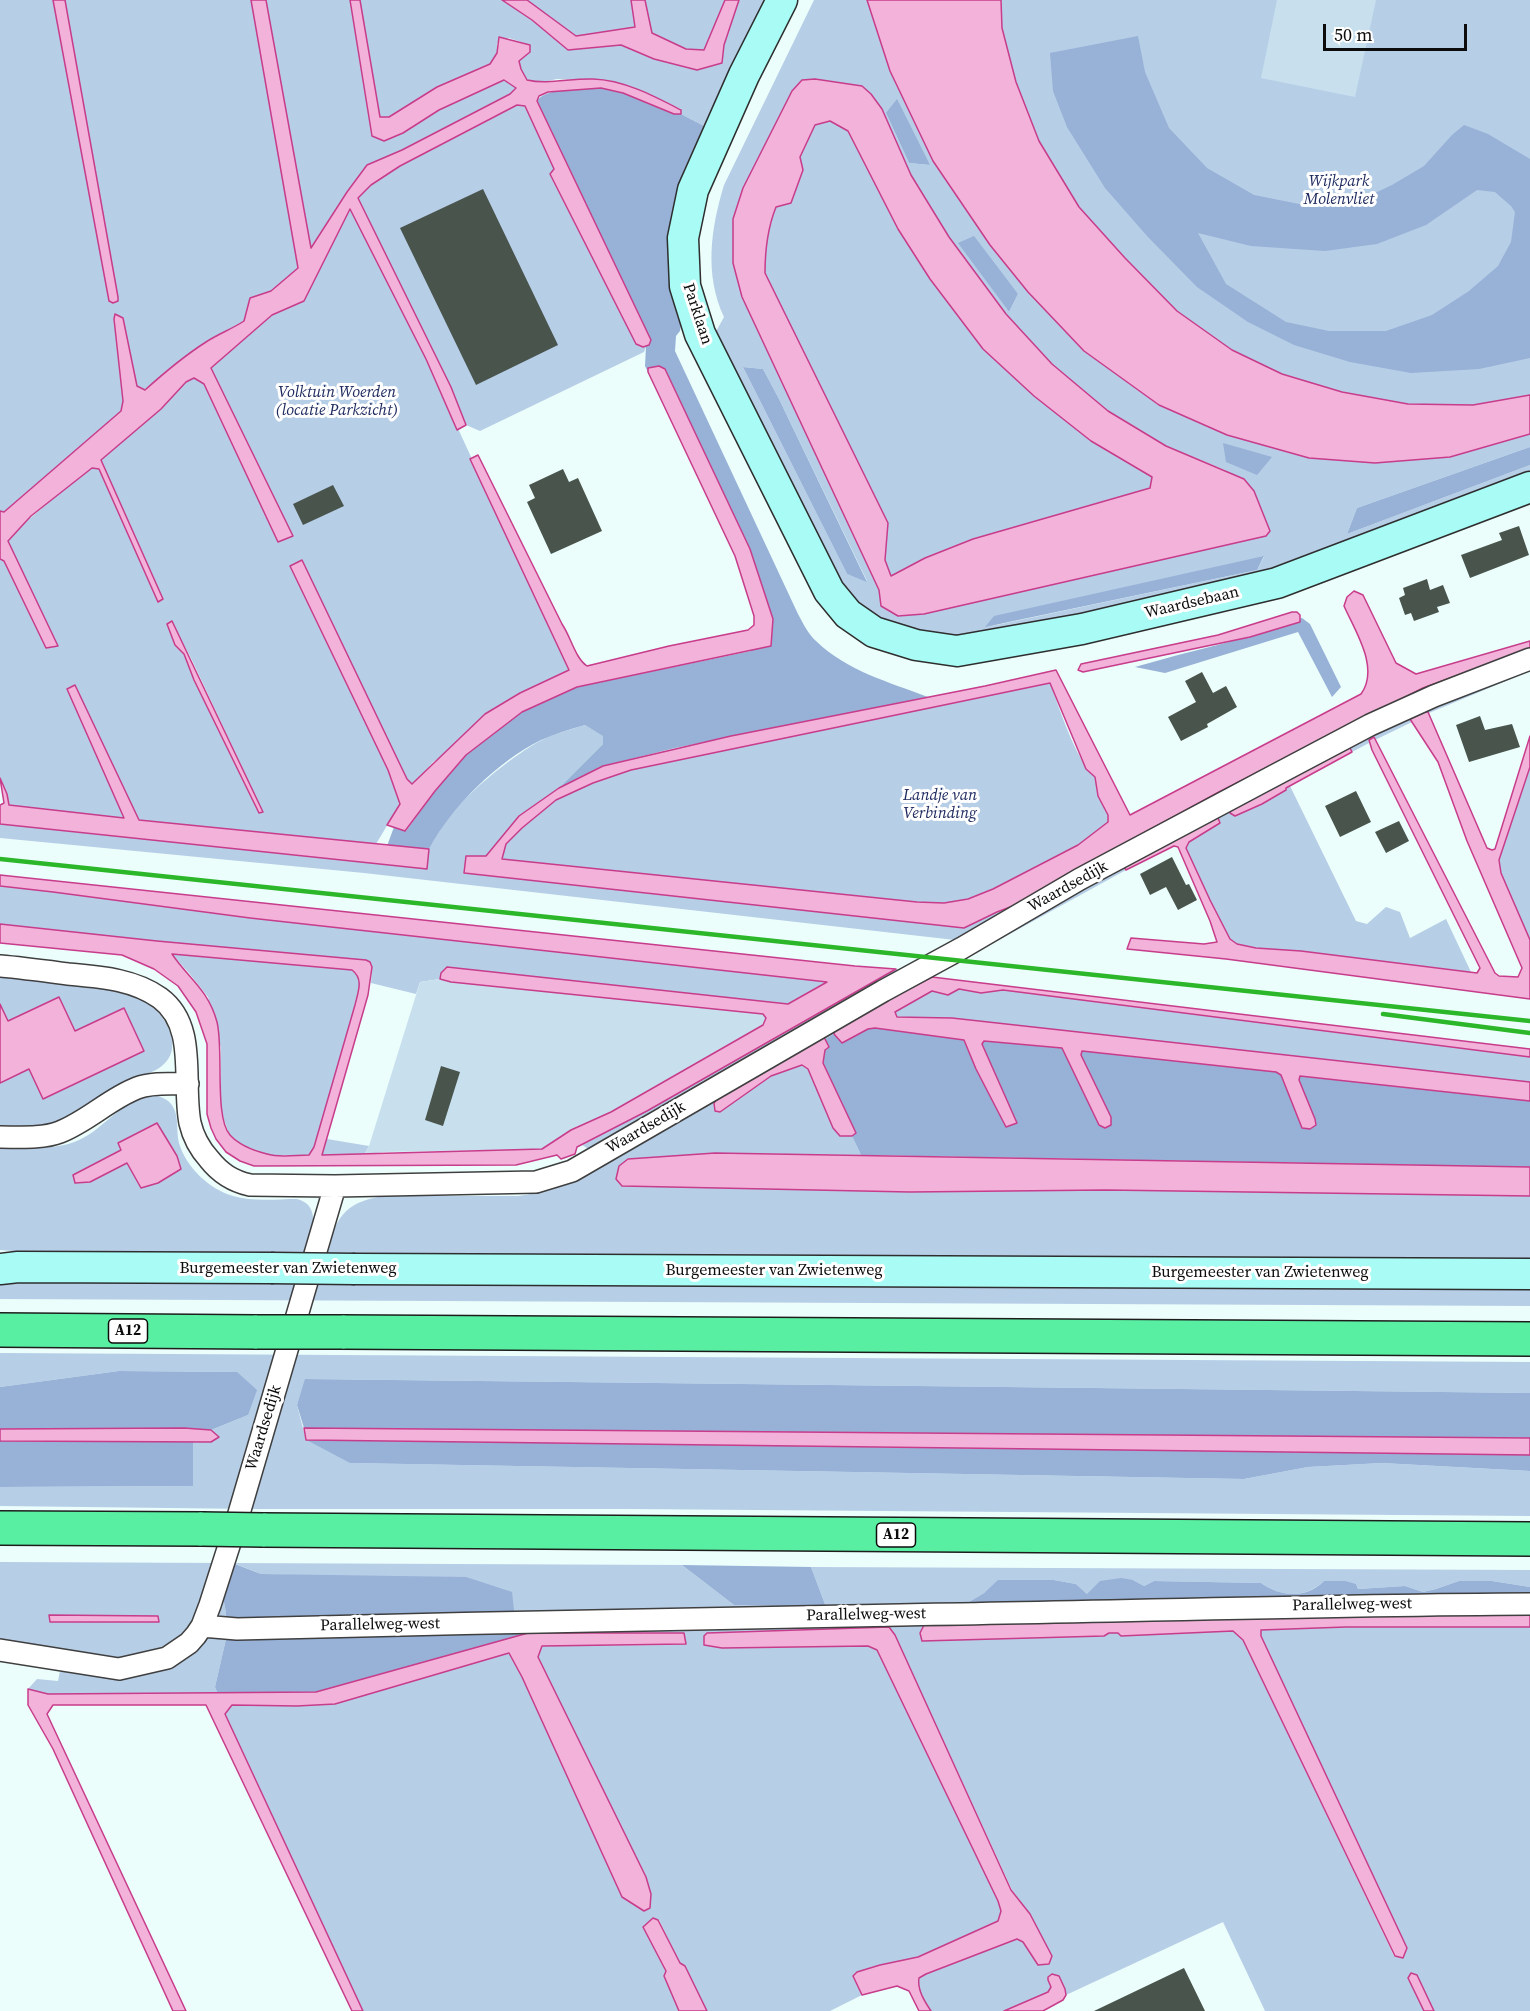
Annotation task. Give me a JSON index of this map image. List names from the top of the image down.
{
  "streets": {
    "highway": ["A12"],
    "main road": ["Parklaan", "Waardsebaan", "Burgemeester van Zwietenweg"],
    "street": ["Waardsedijk", "Parallelweg-west"]
  },
  "crossings": [
    ["Parklaan", "Waardsebaan"],
    ["Waardsedijk", "Parallelweg-west"]
  ],
  "parks": ["Wijkpark Molenvliet", "Volktuin Woerden (locatie Parkzicht)", "Landje van Verbinding"],
  "scale_bar": "50 m"
}
